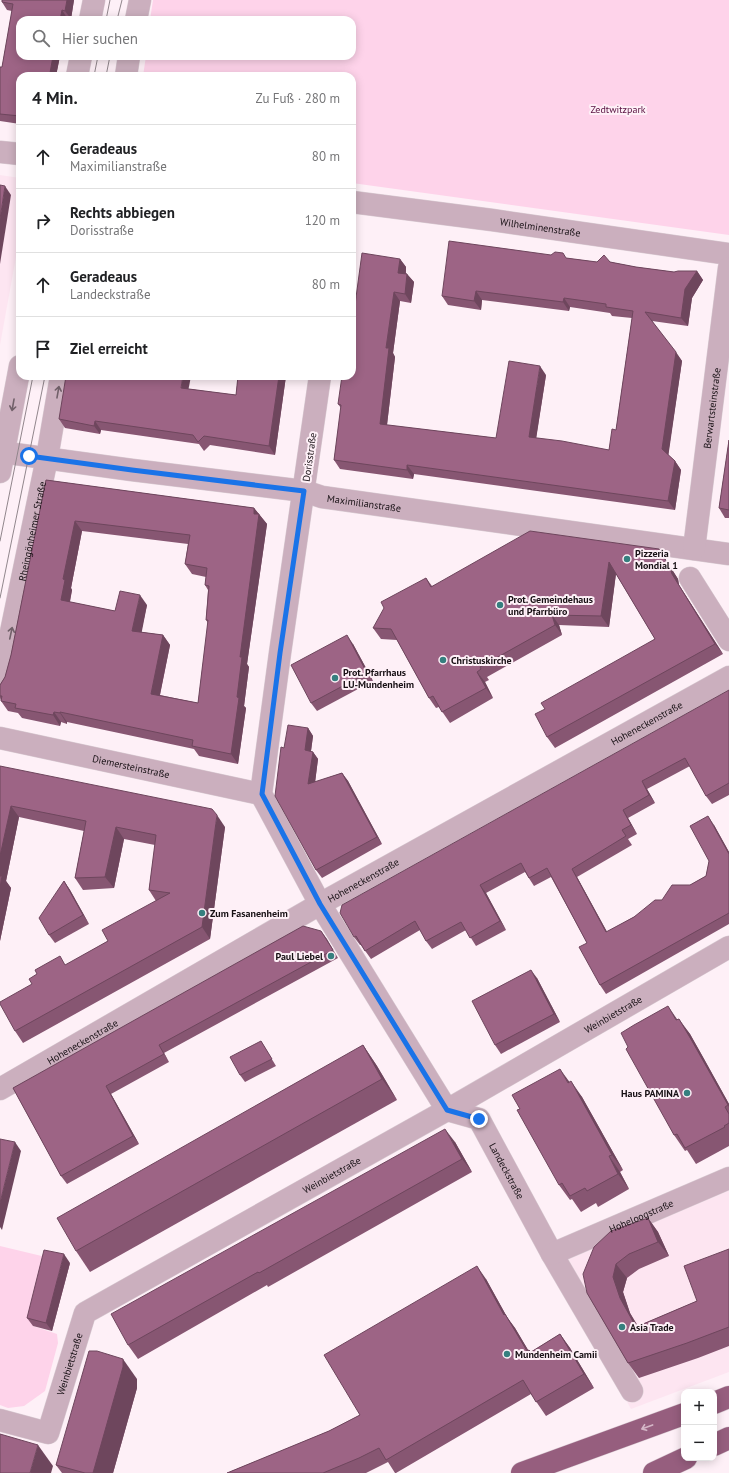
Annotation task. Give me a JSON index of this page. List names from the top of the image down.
{
  "streets": {
    "street": [
      "Wilhelminenstraße",
      "Berwartsteinstraße",
      "Dorisstraße",
      "Maximilianstraße",
      "Rheingönheimer Straße",
      "Hoheneckenstraße",
      "Diemersteinstraße",
      "Weinbietstraße",
      "Landeckstraße",
      "Hoheloogstraße"
    ]
  },
  "crossings": [
    ["Berwartsteinstraße", "Maximilianstraße"],
    ["Dorisstraße", "Maximilianstraße"],
    ["Dorisstraße", "Diemersteinstraße"],
    ["Maximilianstraße", "Rheingönheimer Straße"],
    ["Weinbietstraße", "Landeckstraße"],
    ["Landeckstraße", "Hoheloogstraße"]
  ],
  "one_way": ["Rheingönheimer Straße"],
  "parks": ["Zedtwitzpark"],
  "places": [
    "Pizzeria Mondial 1",
    "Prot. Gemeindehaus und Pfarrbüro",
    "Christuskirche",
    "Prot. Pfarrhaus LU-Mundenheim",
    "Zum Fasanenheim",
    "Paul Liebel",
    "Haus PAMINA",
    "Asia Trade",
    "Mundenheim Camii"
  ],
  "page": {
    "search": "Hier suchen",
    "heading": ["4 Min.", "Zu Fuß · 280 m"],
    "list": [
      ["Geradeaus", "Maximilianstraße", "80 m"],
      ["Rechts abbiegen", "Dorisstraße", "120 m"],
      ["Geradeaus", "Landeckstraße", "80 m"],
      "Ziel erreicht"
    ],
    "map_buttons": ["+", "−"]
  }
}
